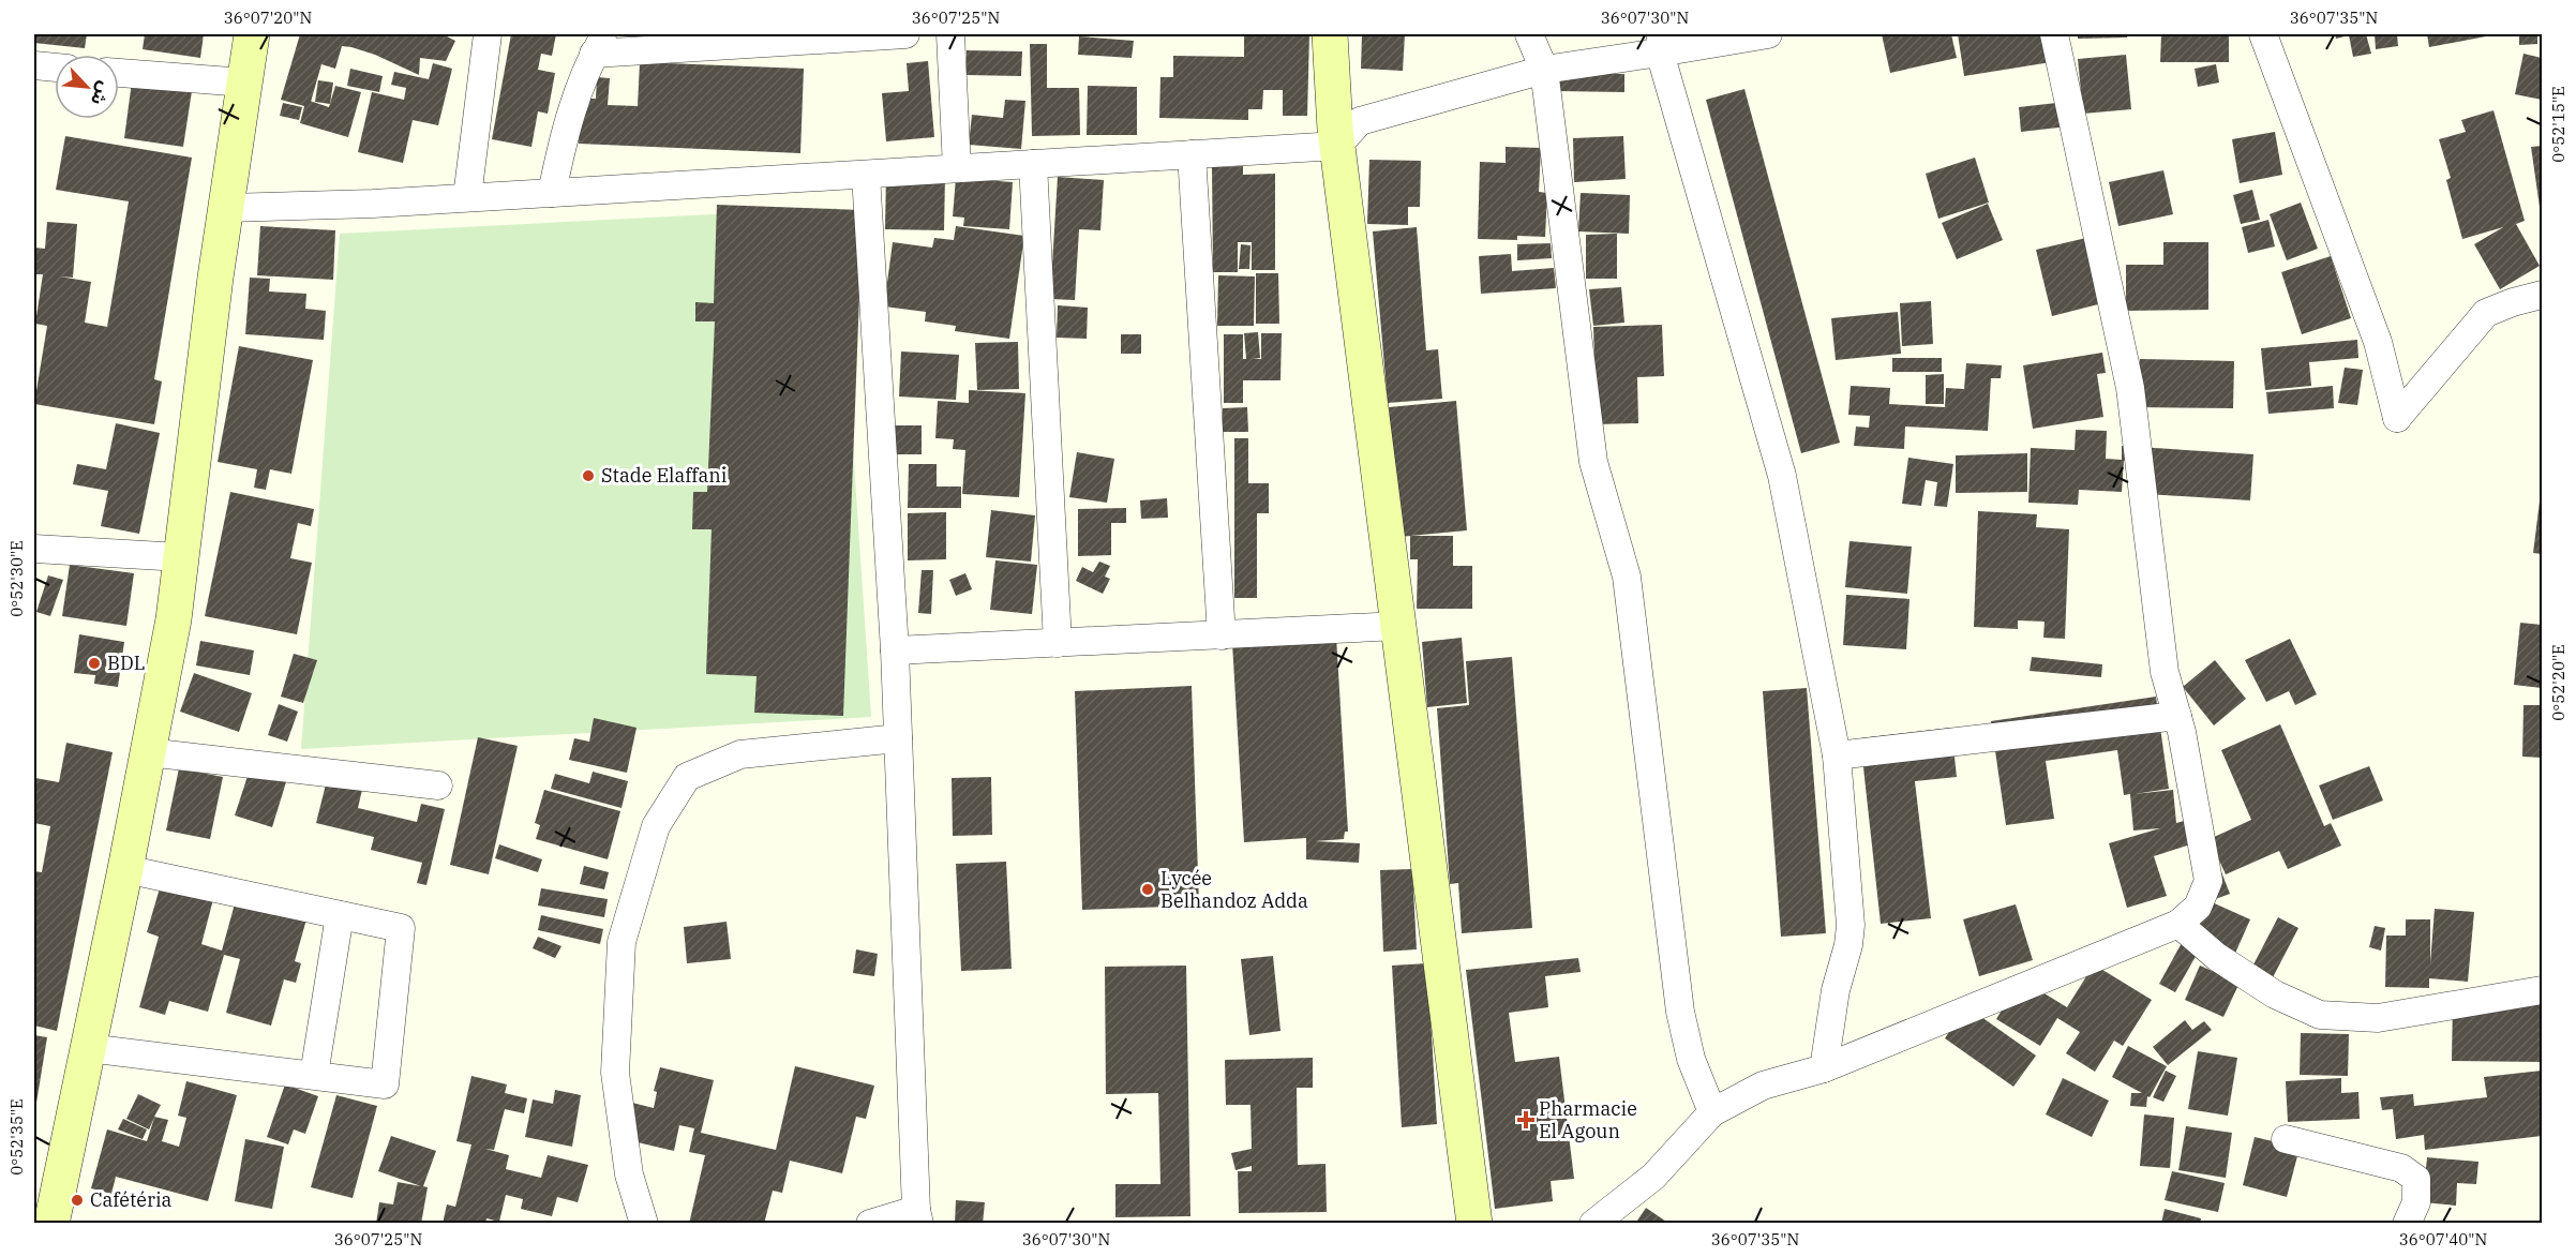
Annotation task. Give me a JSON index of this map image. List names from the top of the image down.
{
  "places": {
    "other": [
      "Stade Elaffani",
      "BDL",
      "Lycée Belhandoz Adda",
      "Cafétéria"
    ],
    "health": ["Pharmacie El Agoun"]
  },
  "north": "bottom right",
  "coordinates": [
    "36°07'20\"N",
    "36°07'25\"N",
    "36°07'30\"N",
    "36°07'35\"N",
    "0°52'15\"E",
    "0°52'30\"E",
    "0°52'20\"E",
    "0°52'35\"E",
    "36°07'40\"N"
  ]
}
